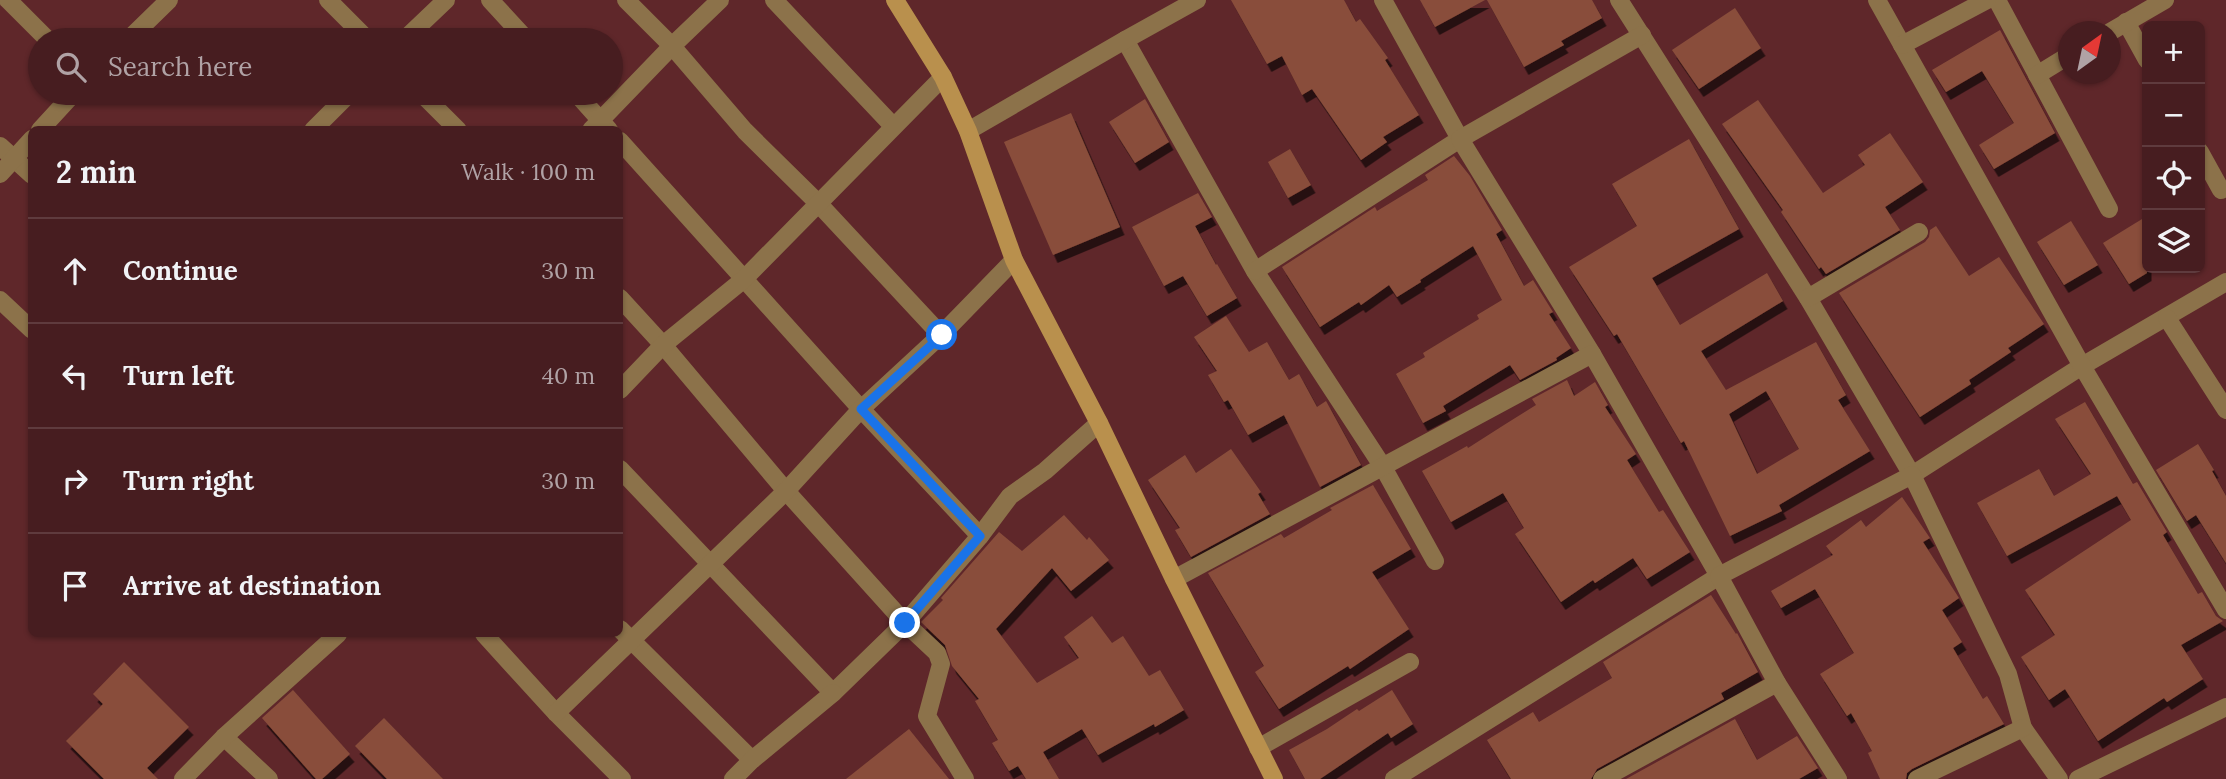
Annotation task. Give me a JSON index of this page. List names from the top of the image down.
{
  "north": "top right",
  "page": {
    "map_buttons": ["+", "−"],
    "search": "Search here",
    "heading": ["2 min", "Walk · 100 m"],
    "list": [
      ["Continue", "30 m"],
      ["Turn left", "40 m"],
      ["Turn right", "30 m"],
      "Arrive at destination"
    ]
  }
}
